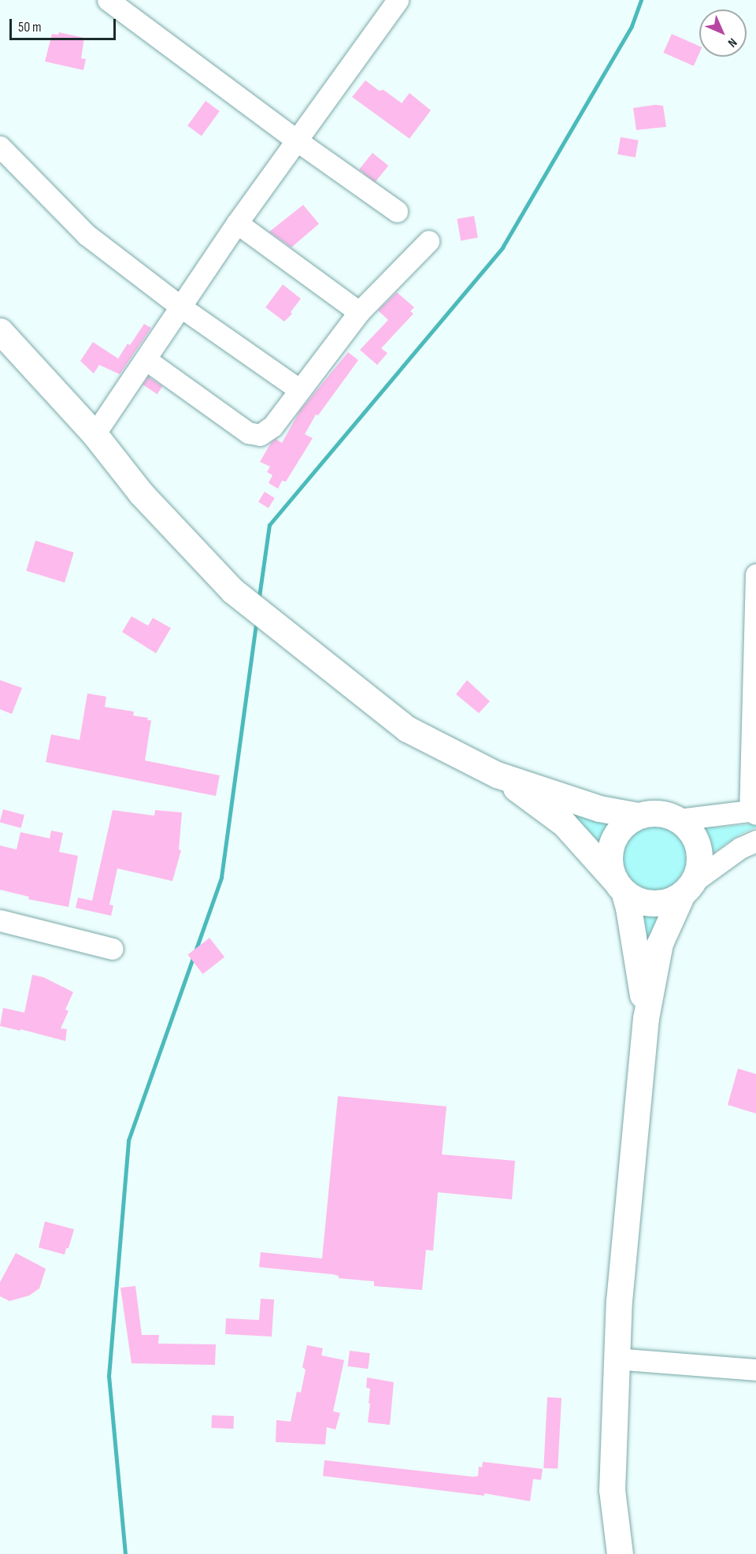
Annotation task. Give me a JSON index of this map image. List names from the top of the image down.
{
  "scale_bar": "50 m",
  "north": "bottom right"
}
